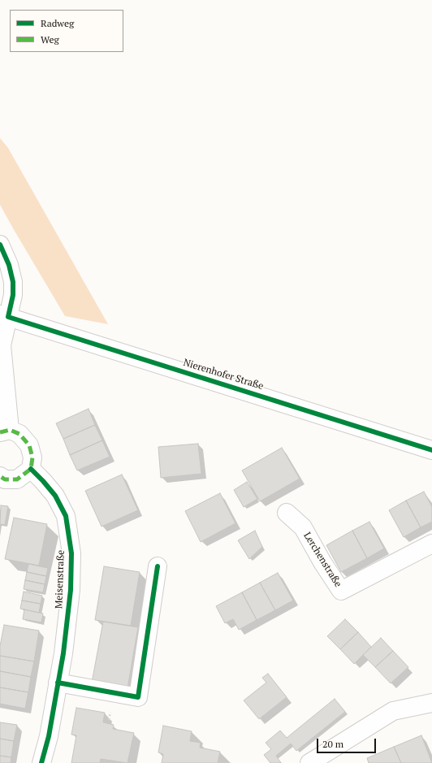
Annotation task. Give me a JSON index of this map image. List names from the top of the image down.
{
  "streets": {
    "street": ["Nierenhofer Straße", "Lerchenstraße", "Meisenstraße"]
  },
  "legend": ["Radweg", "Weg"],
  "scale_bar": "20 m"
}
